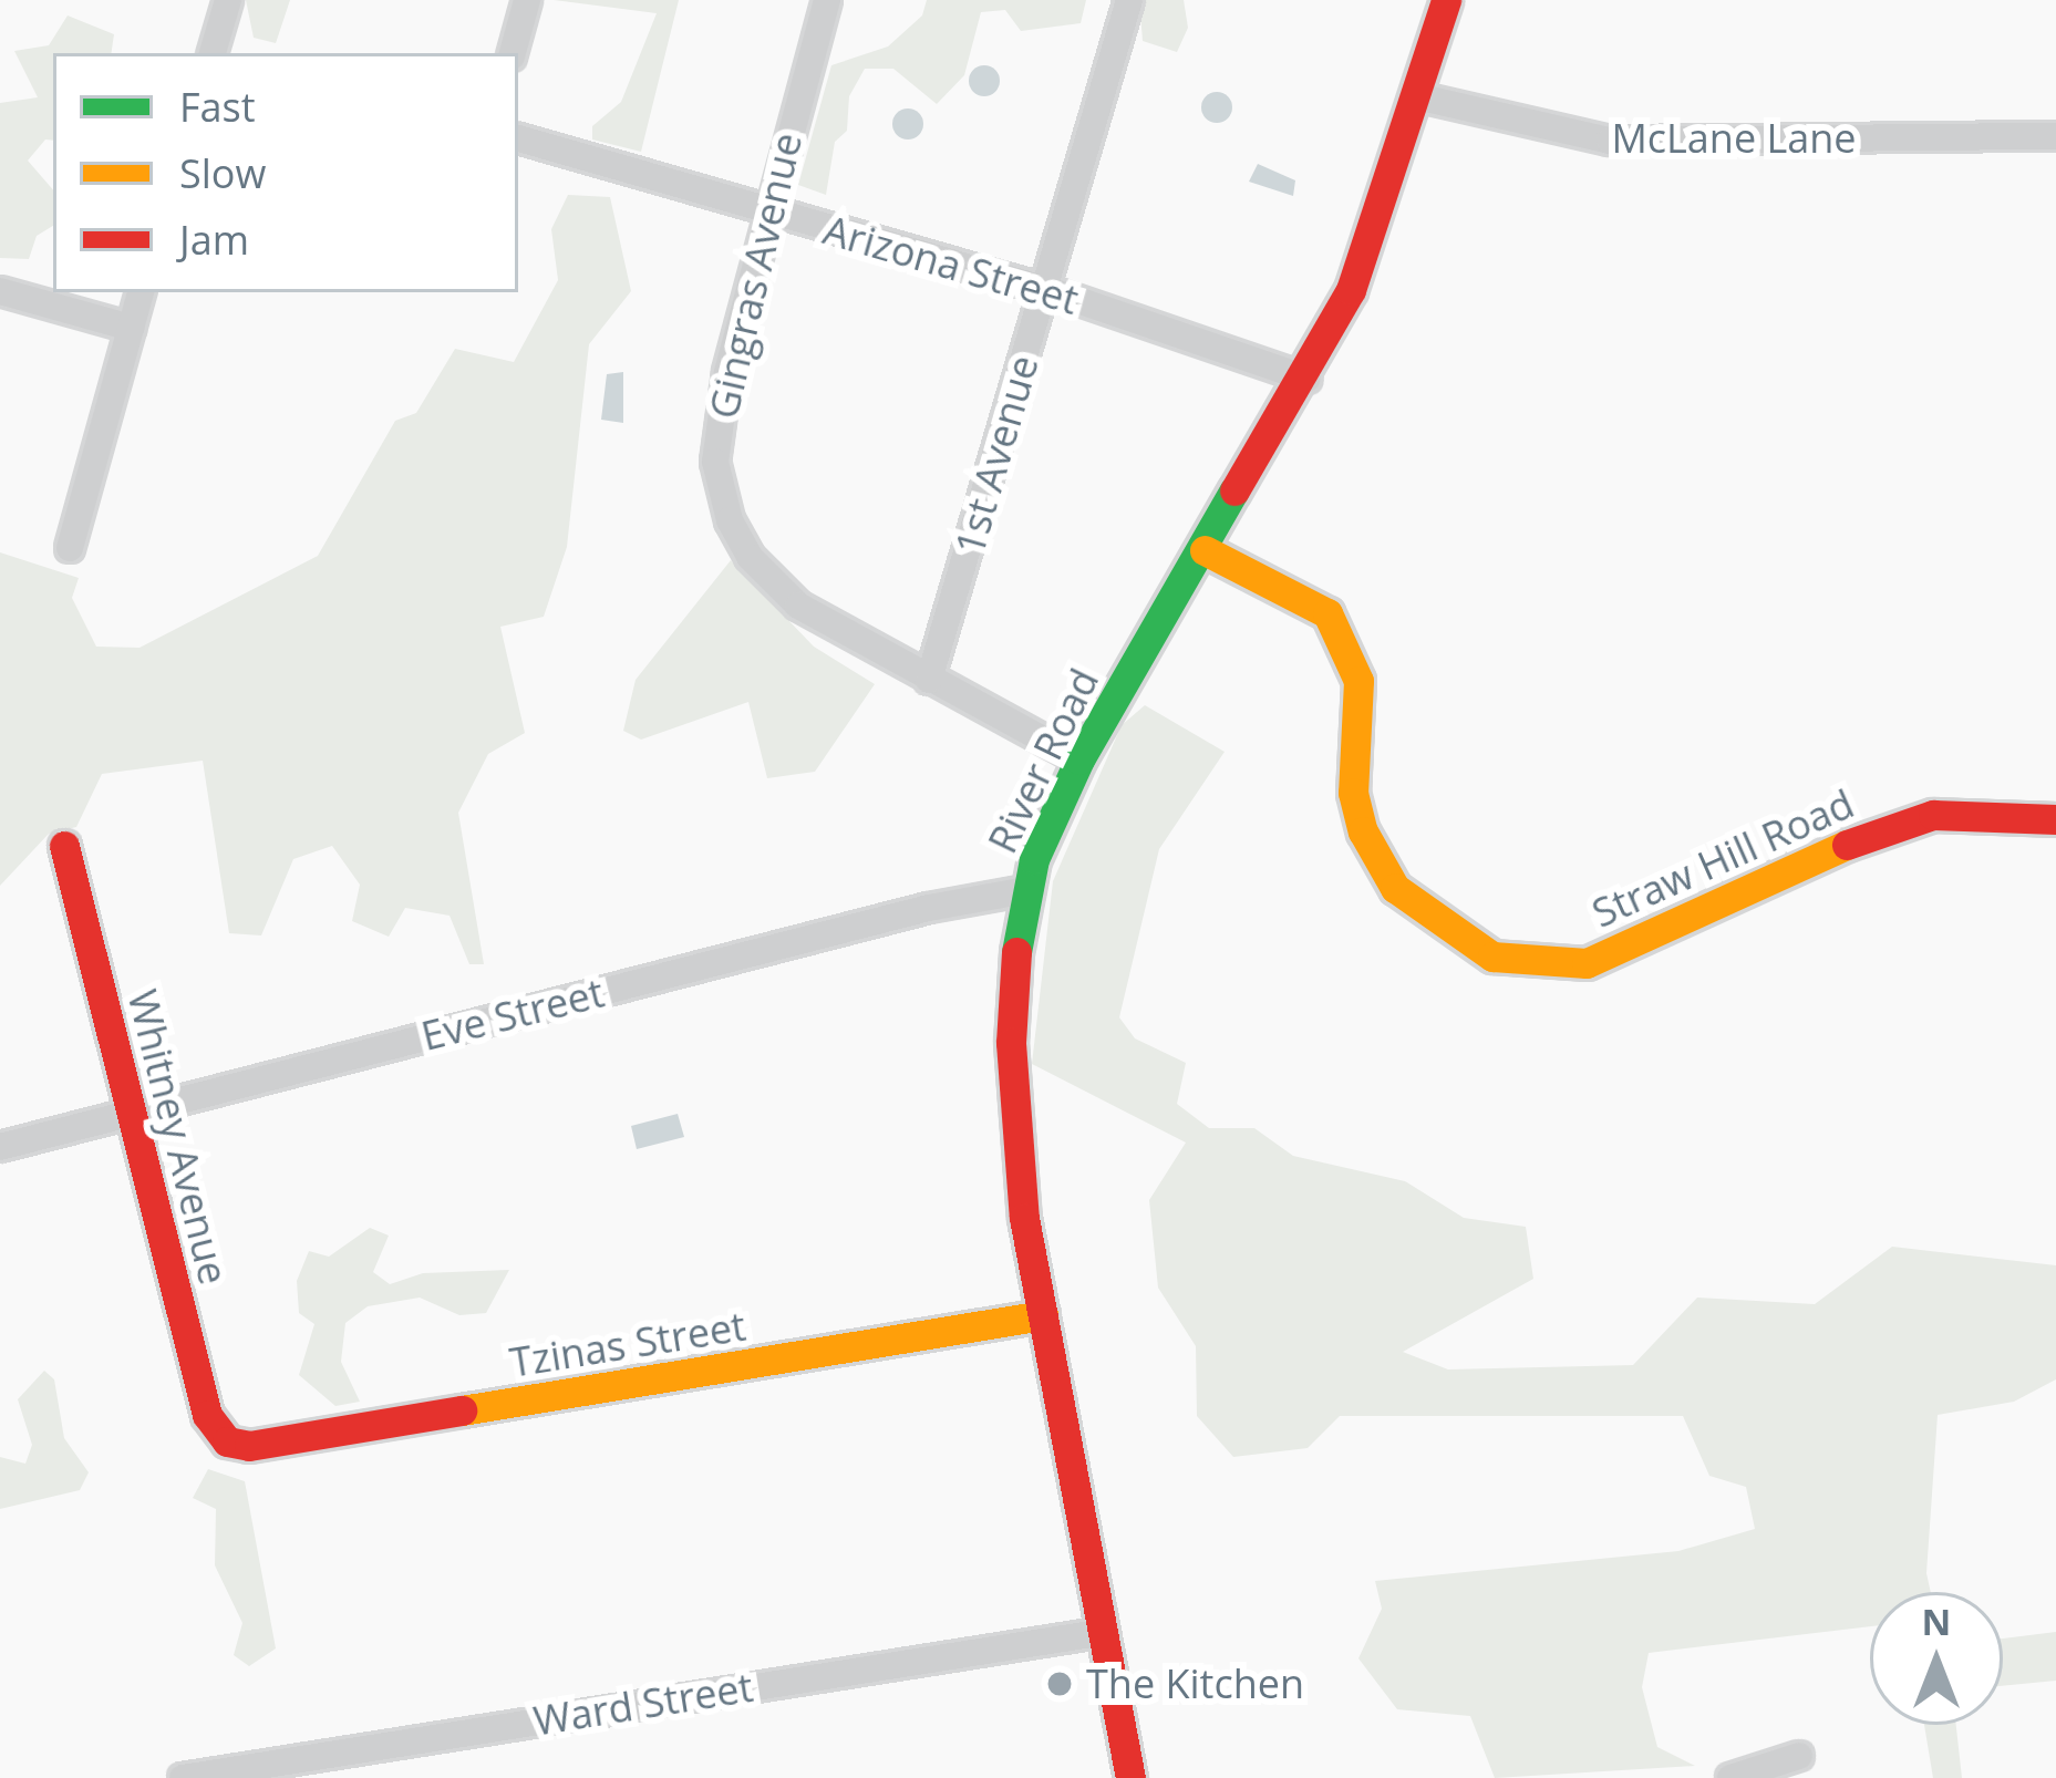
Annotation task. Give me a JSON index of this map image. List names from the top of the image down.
{
  "streets": {
    "street": [
      "McLane Lane",
      "Arizona Street",
      "Gingras Avenue",
      "1st Avenue",
      "River Road",
      "Straw Hill Road",
      "Eve Street",
      "Whitney Avenue",
      "Tzinas Street",
      "Ward Street"
    ]
  },
  "crossings": [
    ["McLane Lane", "River Road"],
    ["Arizona Street", "Gingras Avenue"],
    ["Arizona Street", "1st Avenue"],
    ["Arizona Street", "River Road"],
    ["Gingras Avenue", "1st Avenue"],
    ["Gingras Avenue", "River Road"],
    ["River Road", "Straw Hill Road"],
    ["River Road", "Eve Street"],
    ["River Road", "Tzinas Street"],
    ["River Road", "Ward Street"],
    ["Eve Street", "Whitney Avenue"],
    ["Whitney Avenue", "Tzinas Street"]
  ],
  "places": ["The Kitchen"],
  "legend": ["Fast", "Slow", "Jam"],
  "north": "top"
}
